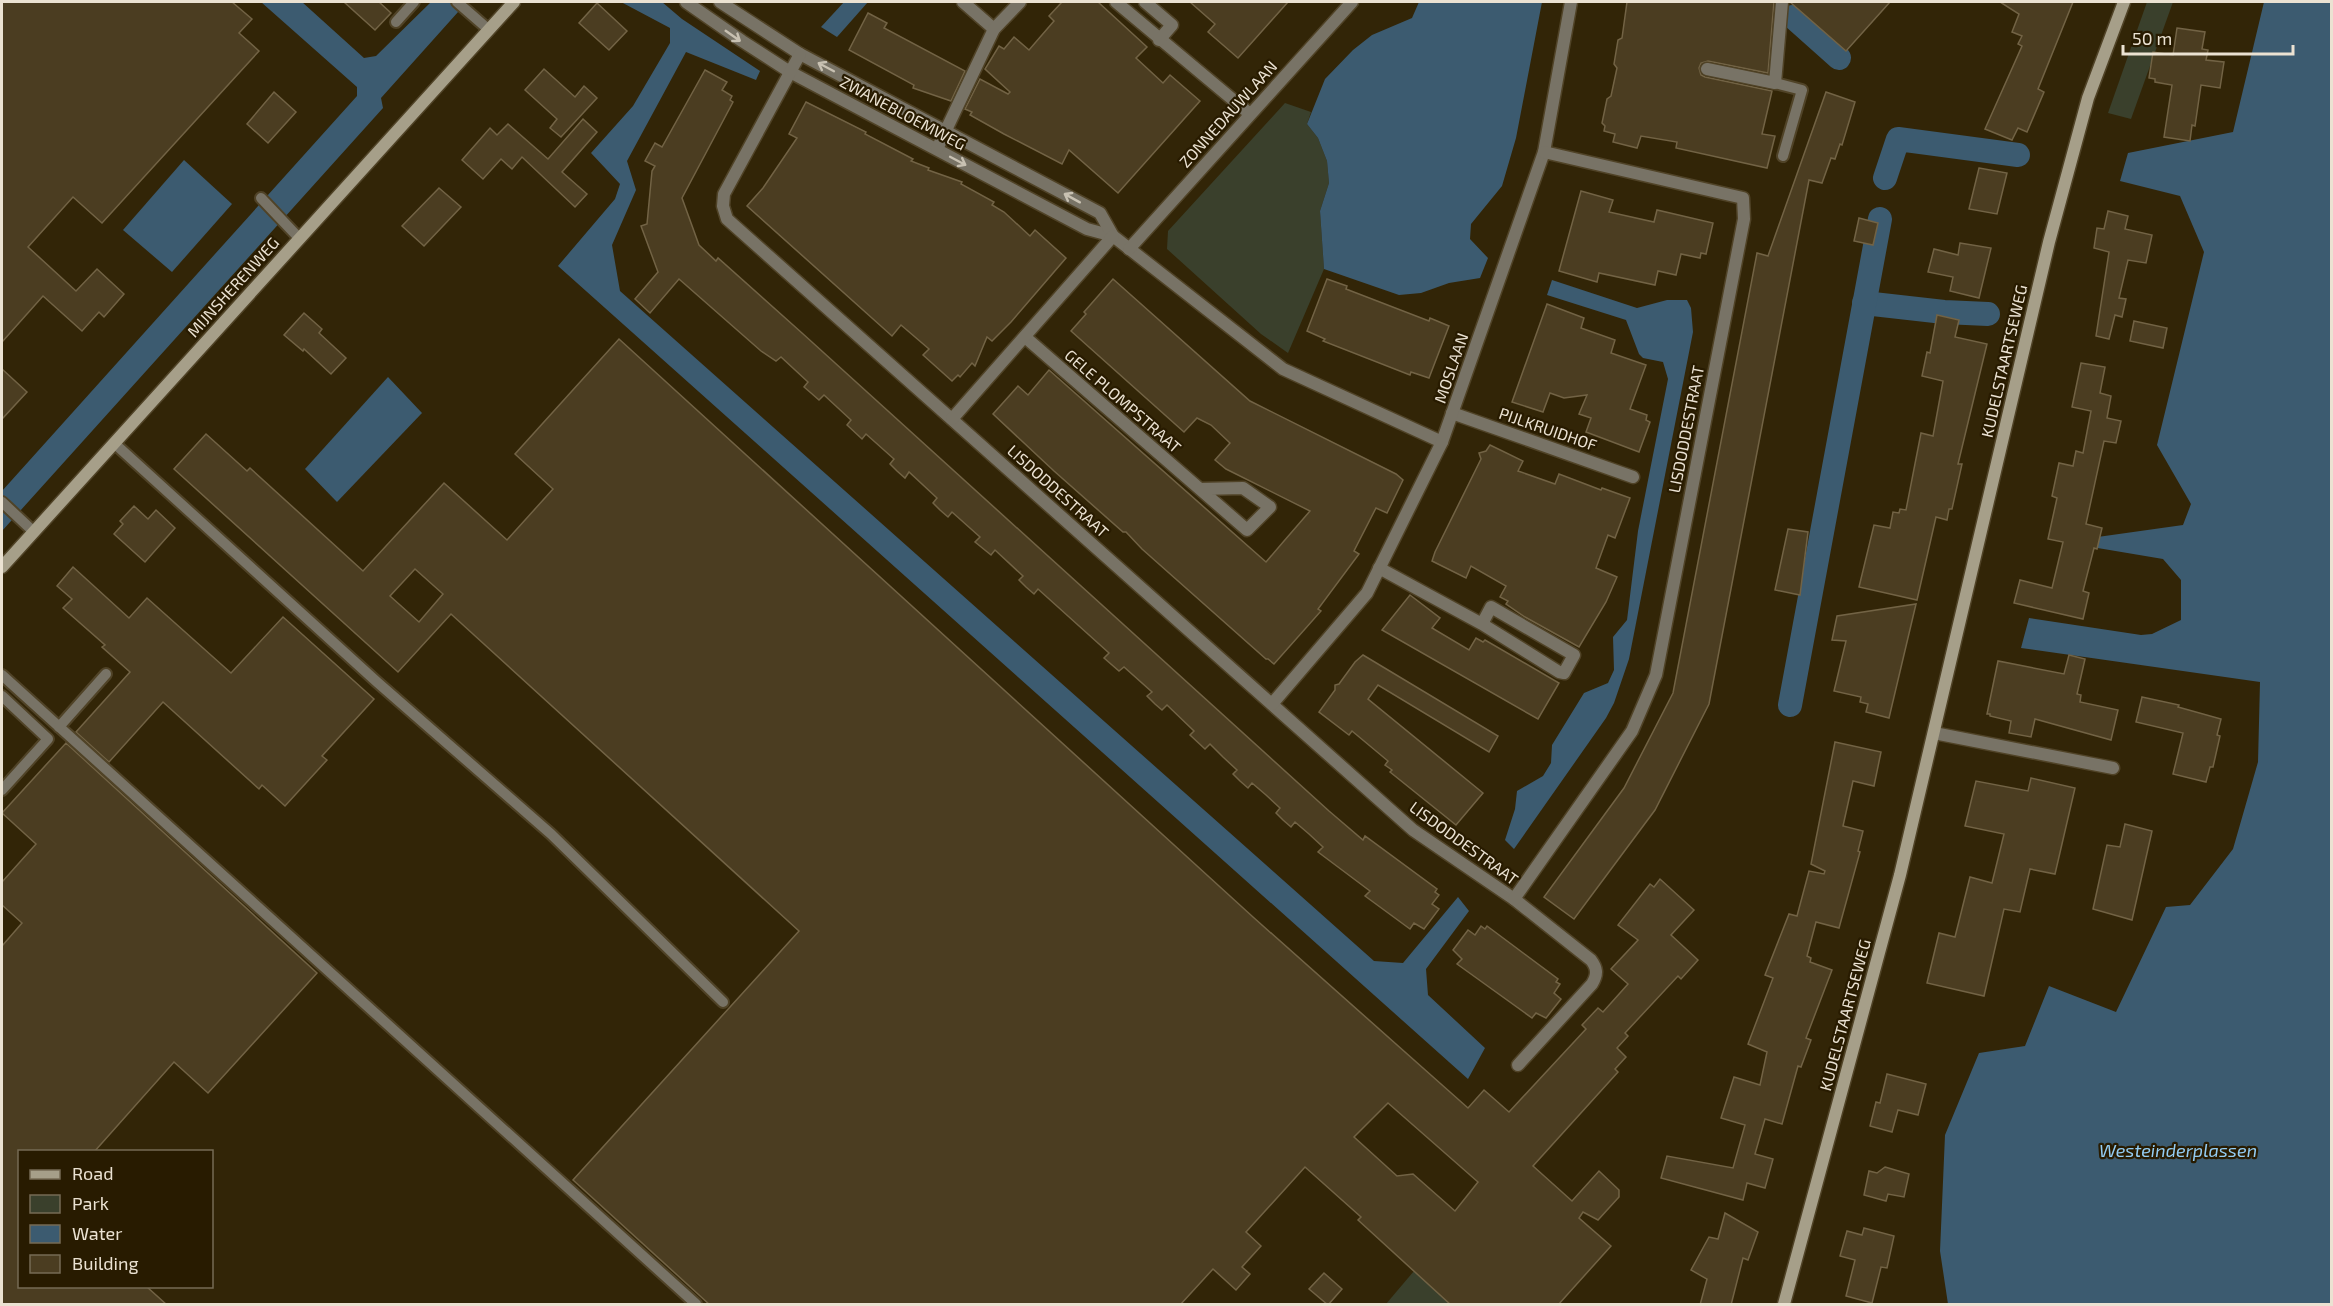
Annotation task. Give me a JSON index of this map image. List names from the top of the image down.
{
  "streets": {
    "street": [
      "ZWANEBLOEMWEG",
      "ZONNEDAUWLAAN",
      "MIJNSHERENWEG",
      "KUDELSTAARTSEWEG",
      "MOSLAAN",
      "GELE PLOMPSTRAAT",
      "PIJLKRUIDHOF",
      "LISDODDESTRAAT"
    ]
  },
  "crossings": [
    ["ZWANEBLOEMWEG", "ZONNEDAUWLAAN"],
    ["ZWANEBLOEMWEG", "MOSLAAN"],
    ["ZWANEBLOEMWEG", "LISDODDESTRAAT"],
    ["MOSLAAN", "PIJLKRUIDHOF"],
    ["MOSLAAN", "LISDODDESTRAAT"]
  ],
  "water": ["Westeinderplassen"],
  "legend": [
    "Road",
    "Park",
    "Water",
    "Building"
  ],
  "scale_bar": "50 m"
}
